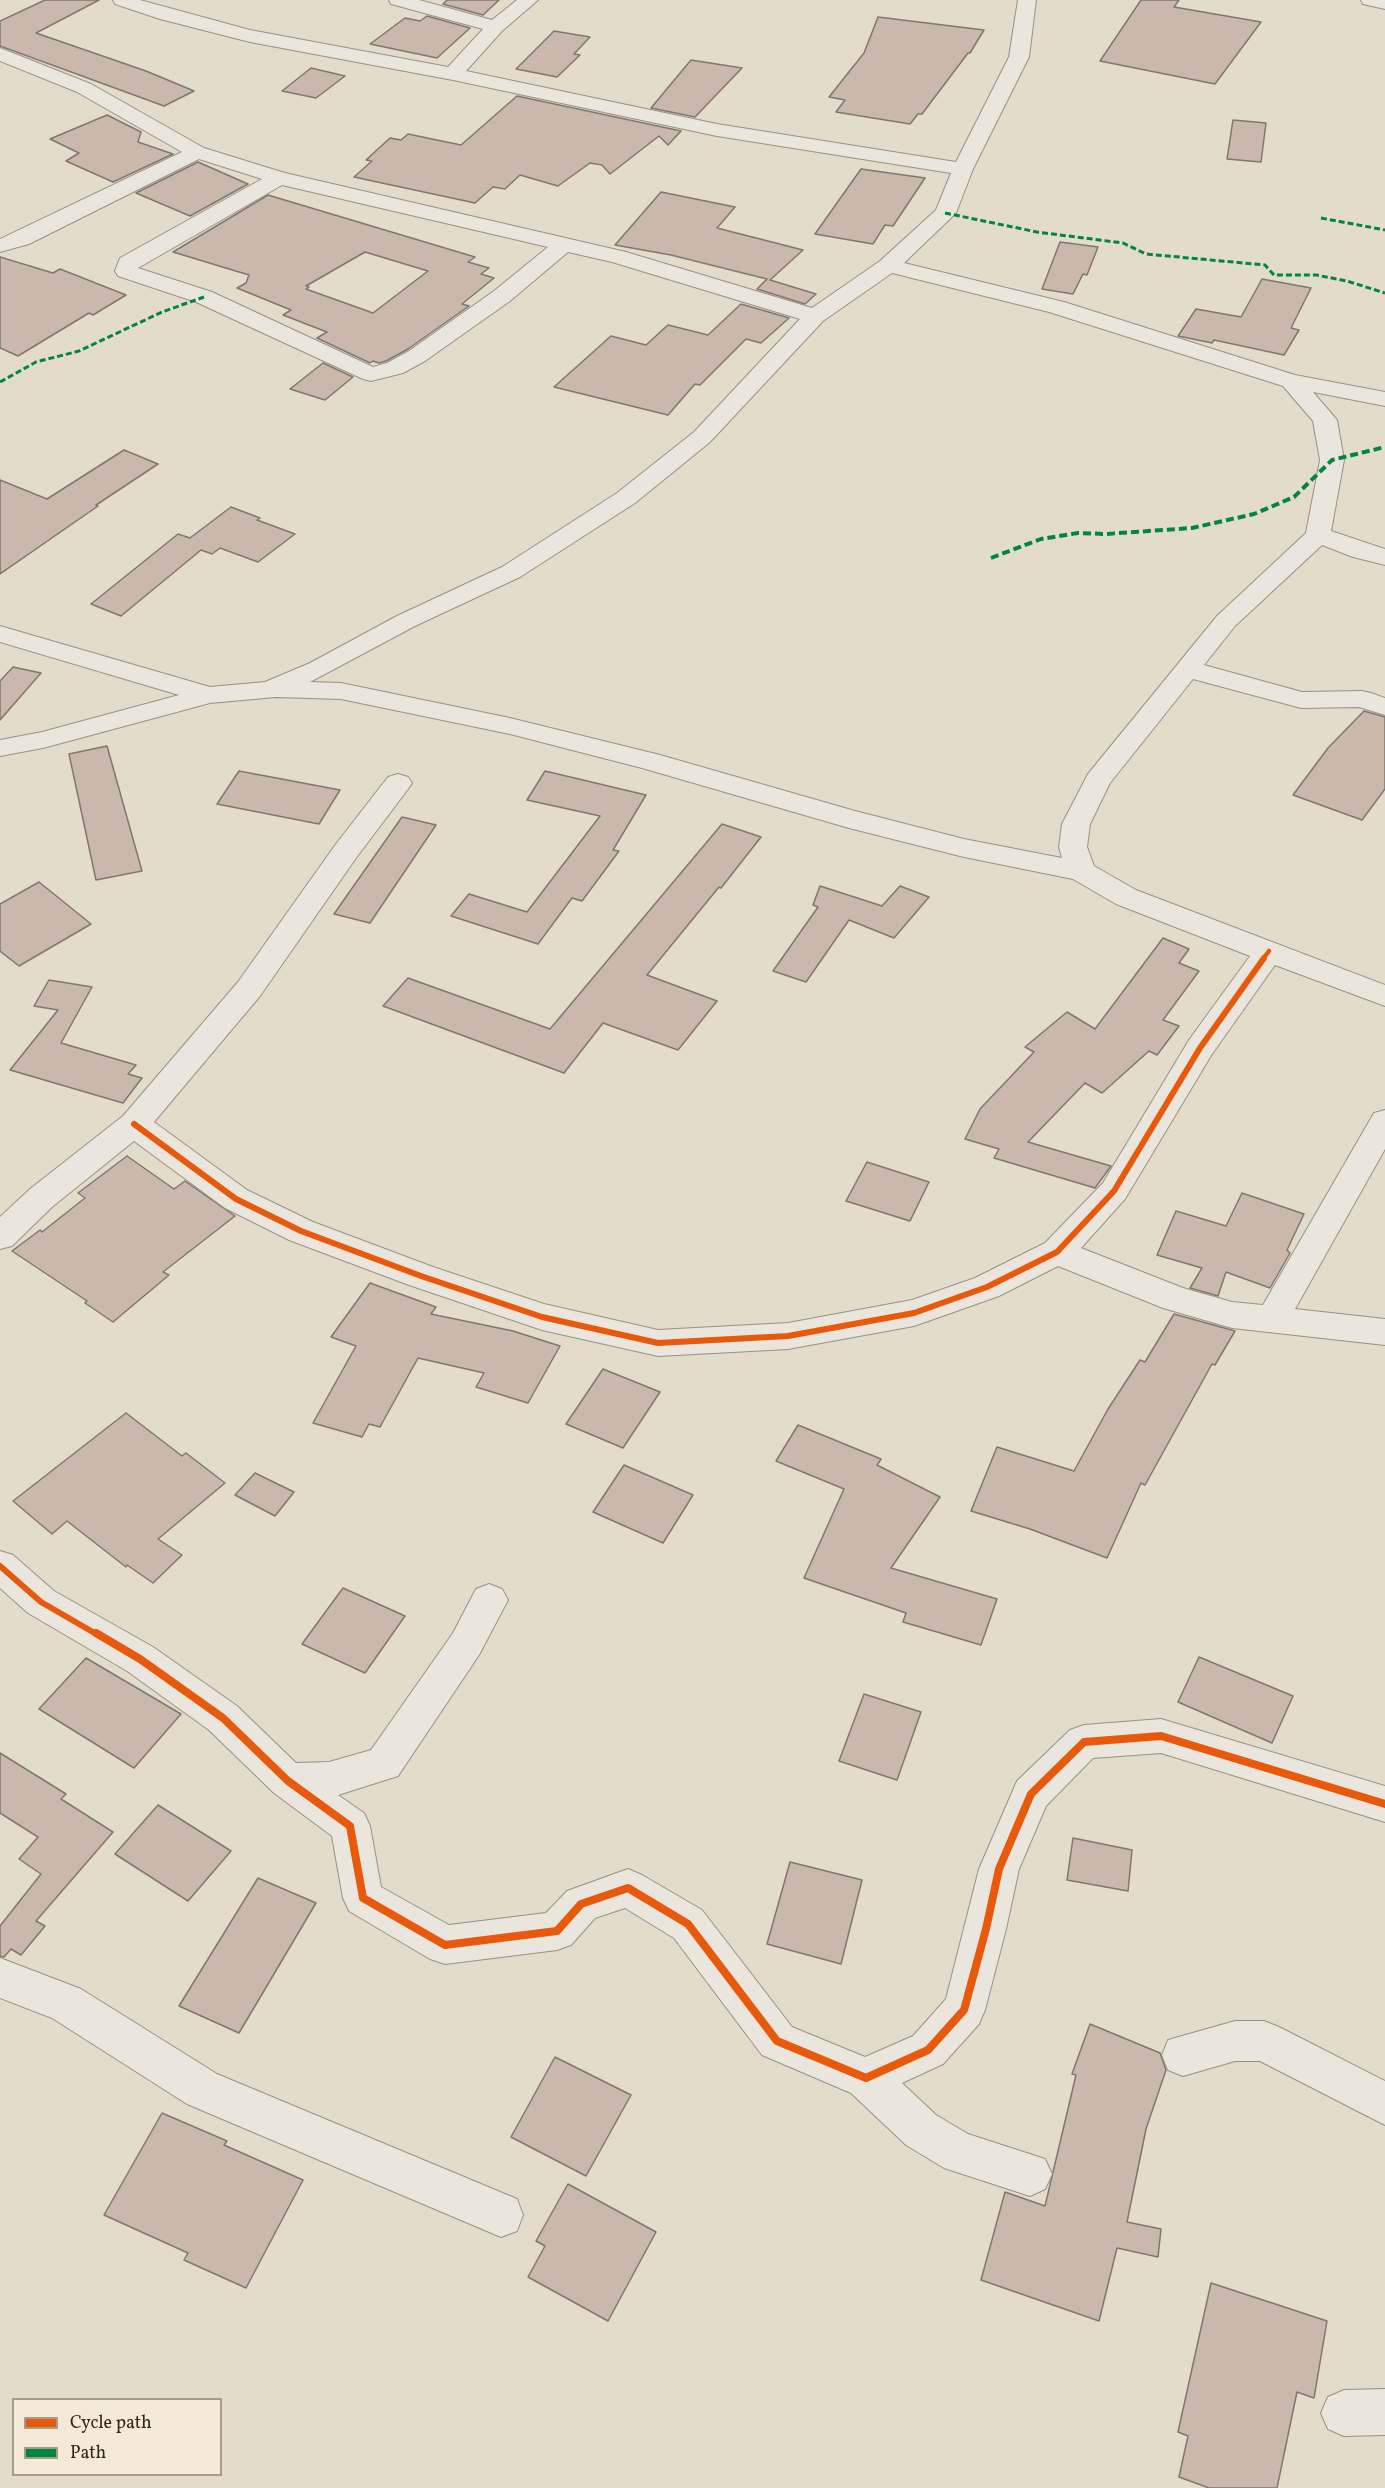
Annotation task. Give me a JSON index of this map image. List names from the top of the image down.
{
  "legend": ["Cycle path", "Path"]
}
